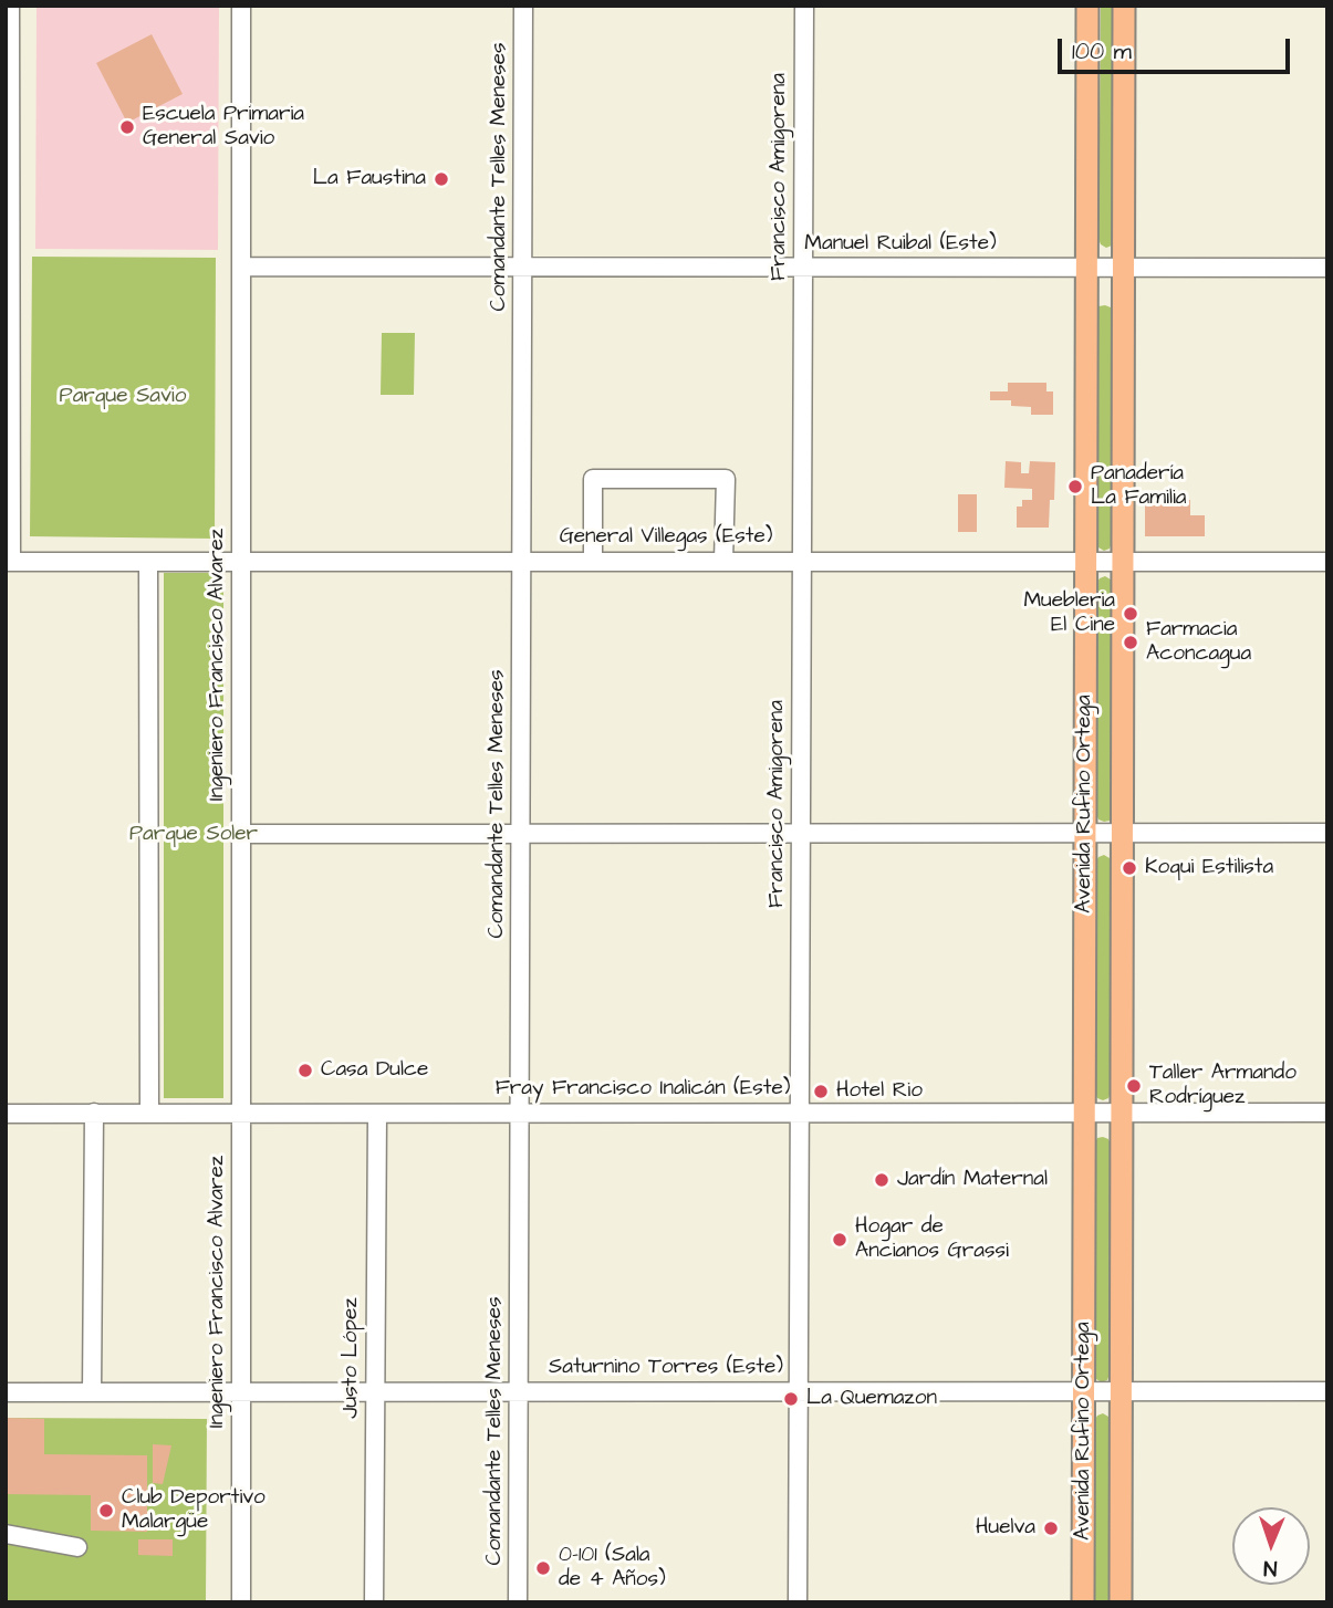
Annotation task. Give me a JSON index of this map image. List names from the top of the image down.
{
  "streets": {
    "main road": ["Avenida Rufino Ortega"],
    "street": [
      "Comandante Telles Meneses",
      "Francisco Amigorena",
      "Manuel Ruibal (Este)",
      "General Villegas (Este)",
      "Ingeniero Francisco Alvarez",
      "Fray Francisco Inalicán (Este)",
      "Justo López",
      "Saturnino Torres (Este)"
    ]
  },
  "crossings": [
    ["Comandante Telles Meneses", "Manuel Ruibal (Este)"],
    ["Comandante Telles Meneses", "General Villegas (Este)"],
    ["Comandante Telles Meneses", "Fray Francisco Inalicán (Este)"],
    ["Comandante Telles Meneses", "Saturnino Torres (Este)"],
    ["Francisco Amigorena", "Manuel Ruibal (Este)"],
    ["Francisco Amigorena", "General Villegas (Este)"],
    ["Francisco Amigorena", "Fray Francisco Inalicán (Este)"],
    ["Francisco Amigorena", "Saturnino Torres (Este)"],
    ["Manuel Ruibal (Este)", "Ingeniero Francisco Alvarez"],
    ["Manuel Ruibal (Este)", "Avenida Rufino Ortega"],
    ["General Villegas (Este)", "Ingeniero Francisco Alvarez"],
    ["General Villegas (Este)", "Avenida Rufino Ortega"],
    ["Ingeniero Francisco Alvarez", "Fray Francisco Inalicán (Este)"],
    ["Ingeniero Francisco Alvarez", "Saturnino Torres (Este)"],
    ["Avenida Rufino Ortega", "Fray Francisco Inalicán (Este)"],
    ["Avenida Rufino Ortega", "Saturnino Torres (Este)"],
    ["Fray Francisco Inalicán (Este)", "Justo López"],
    ["Justo López", "Saturnino Torres (Este)"]
  ],
  "parks": ["Parque Savio", "Parque Soler"],
  "places": [
    "Escuela Primaria General Savio",
    "La Faustina",
    "Panadería La Familia",
    "Muebleria El Cine",
    "Farmacia Aconcagua",
    "Koqui Estilista",
    "Casa Dulce",
    "Taller Armando Rodríguez",
    "Hotel Rio",
    "Jardín Maternal",
    "Hogar de Ancianos Grassi",
    "La Quemazon",
    "Club Deportivo Malargüe",
    "Huelva",
    "0-101 (Sala de 4 Años)"
  ],
  "scale_bar": "100 m",
  "north": "bottom"
}
